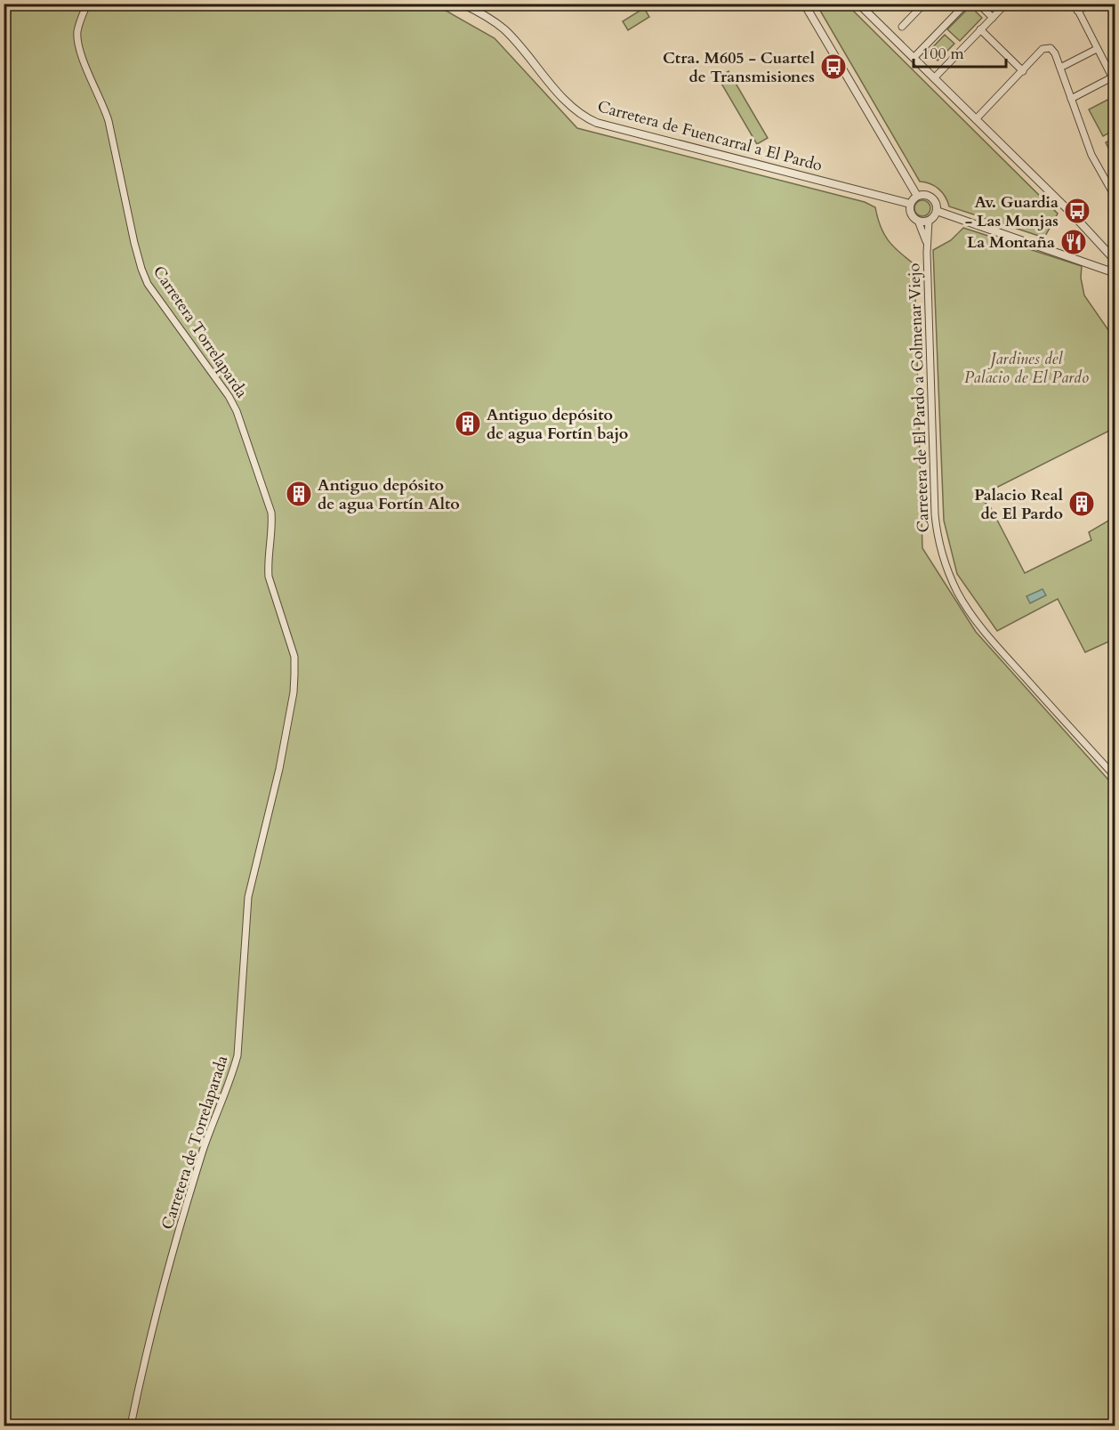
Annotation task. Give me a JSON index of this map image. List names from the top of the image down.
{
  "streets": {
    "street": [
      "Carretera de Fuencarral a El Pardo",
      "Carretera Torrelaparda",
      "Carretera de El Pardo a Colmenar Viejo",
      "Carretera de Torrelaparada"
    ]
  },
  "crossings": [
    ["Carretera Torrelaparda", "Carretera de Torrelaparada"]
  ],
  "parks": ["Jardines del Palacio de El Pardo"],
  "places": {
    "bus stop": ["Ctra. M605 - Cuartel de Transmisiones", "Av. Guardia - Las Monjas"],
    "restaurant": ["La Montaña"],
    "building": ["Antiguo depósito de agua Fortín bajo", "Antiguo depósito de agua Fortín Alto", "Palacio Real de El Pardo"]
  },
  "scale_bar": "100 m"
}
